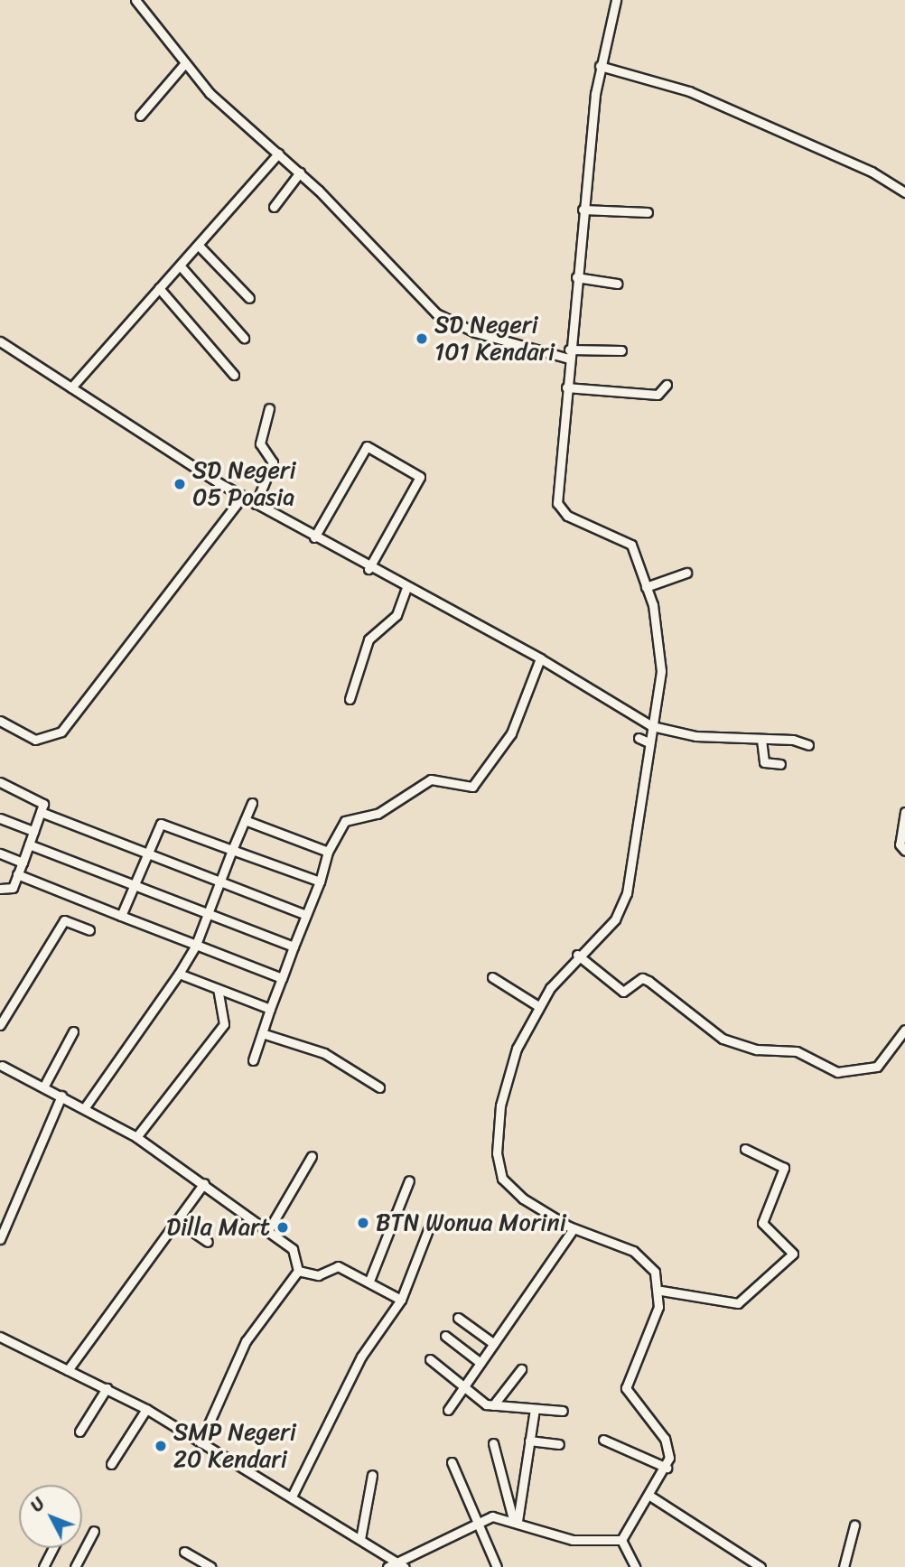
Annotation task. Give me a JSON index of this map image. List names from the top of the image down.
{
  "places": [
    "SD Negeri 101 Kendari",
    "SD Negeri 05 Poasia",
    "BTN Wonua Morini",
    "Dilla Mart",
    "SMP Negeri 20 Kendari"
  ],
  "north": "top left"
}
